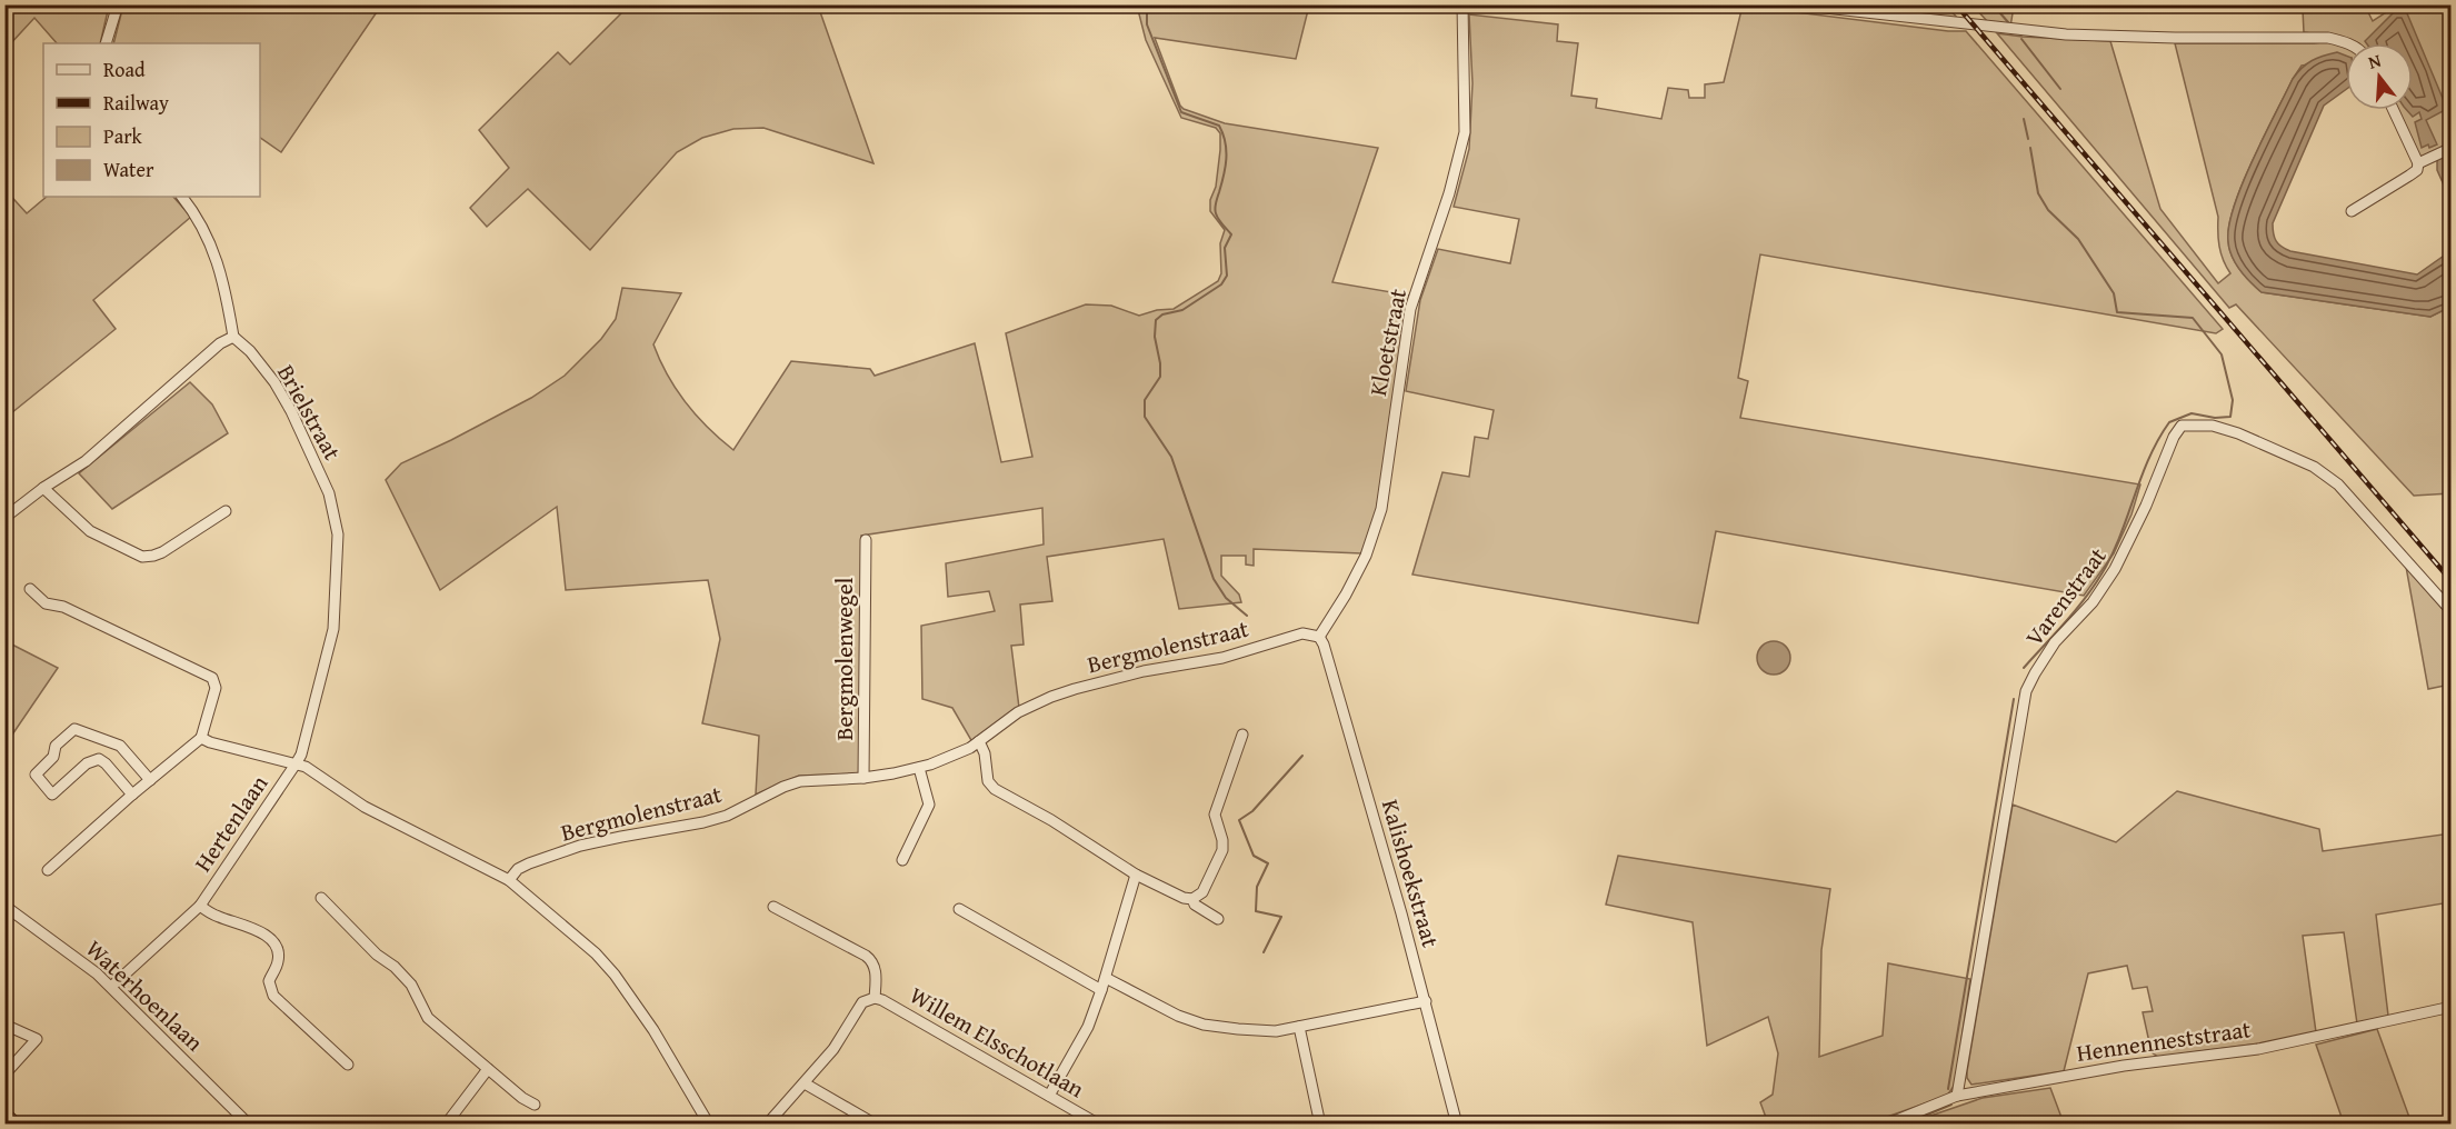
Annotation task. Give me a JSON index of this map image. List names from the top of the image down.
{
  "streets": {
    "street": [
      "Kloetstraat",
      "Brielstraat",
      "Varenstraat",
      "Bergmolenstraat",
      "Bergmolenwegel",
      "Hertenlaan",
      "Kalishoekstraat",
      "Waterhoenlaan",
      "Hennenneststraat",
      "Willem Elsschotlaan"
    ]
  },
  "crossings": [
    ["Kloetstraat", "Bergmolenstraat"],
    ["Kloetstraat", "Kalishoekstraat"],
    ["Brielstraat", "Hertenlaan"],
    ["Varenstraat", "Hennenneststraat"],
    ["Bergmolenstraat", "Bergmolenwegel"],
    ["Bergmolenstraat", "Kalishoekstraat"],
    ["Hertenlaan", "Waterhoenlaan"]
  ],
  "legend": [
    "Road",
    "Railway",
    "Park",
    "Water"
  ],
  "north": "top"
}
